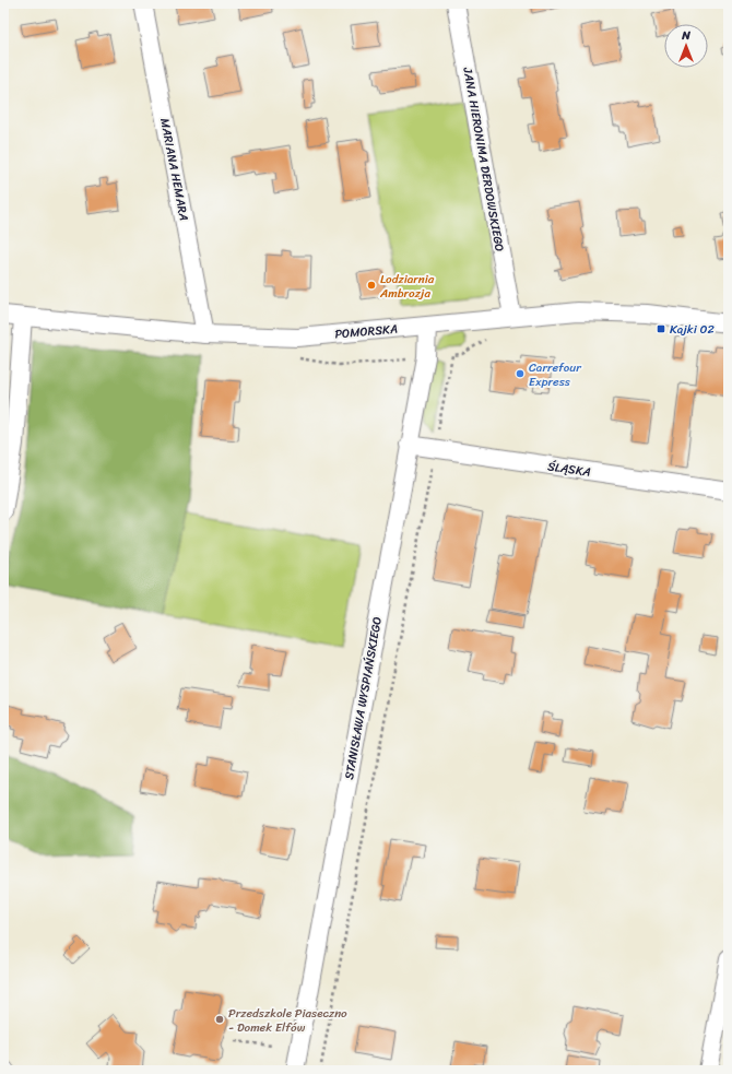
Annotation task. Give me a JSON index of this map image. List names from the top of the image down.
{
  "streets": {
    "street": [
      "JANA HIERONIMA DERDOWSKIEGO",
      "MARIANA HEMARA",
      "POMORSKA",
      "ŚLĄSKA",
      "STANISŁAWA WYSPIAŃSKIEGO"
    ]
  },
  "crossings": [
    ["JANA HIERONIMA DERDOWSKIEGO", "POMORSKA"],
    ["MARIANA HEMARA", "POMORSKA"],
    ["POMORSKA", "STANISŁAWA WYSPIAŃSKIEGO"],
    ["ŚLĄSKA", "STANISŁAWA WYSPIAŃSKIEGO"]
  ],
  "places": {
    "other": ["Lodziarnia Ambrozja", "Carrefour Express", "Przedszkole Piaseczno - Domek Elfów"],
    "transit": ["Kajki 02"]
  },
  "north": "top"
}
